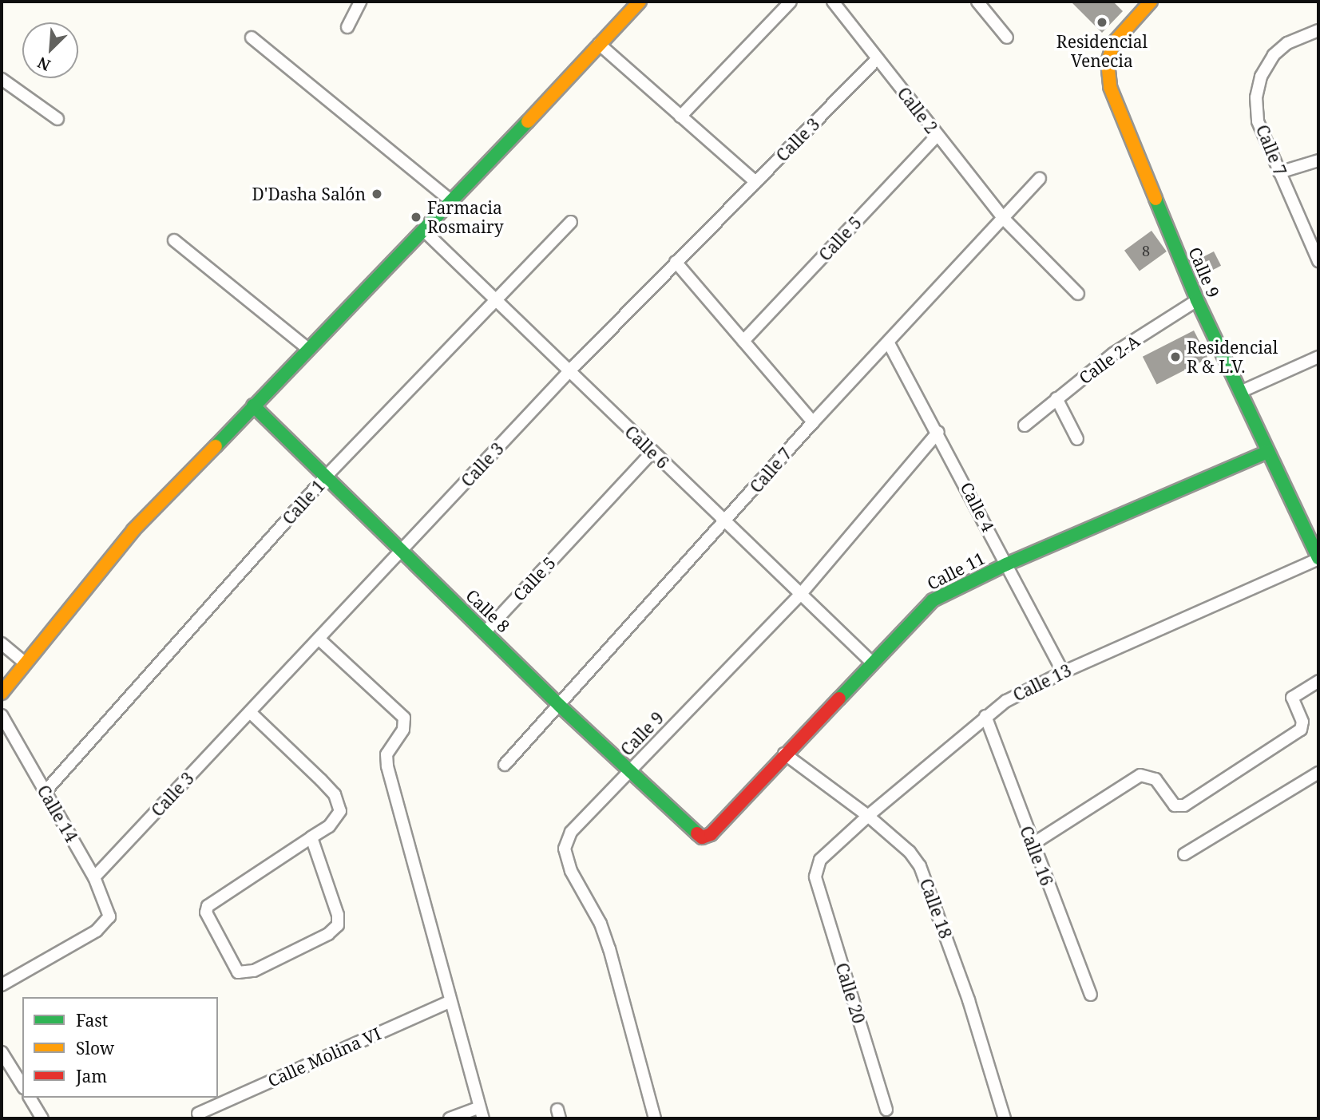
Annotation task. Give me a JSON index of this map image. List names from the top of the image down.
{
  "streets": {
    "street": [
      "Calle 2",
      "Calle 3",
      "Calle 7",
      "Calle 5",
      "Calle 9",
      "Calle 2-A",
      "Calle 6",
      "Calle 1",
      "Calle 4",
      "Calle 11",
      "Calle 8",
      "Calle 13",
      "Calle 14",
      "Calle 16",
      "Calle 18",
      "Calle 20",
      "Calle Molina VI"
    ]
  },
  "crossings": [
    ["Calle 2", "Calle 3"],
    ["Calle 2", "Calle 7"],
    ["Calle 2", "Calle 5"],
    ["Calle 3", "Calle 6"],
    ["Calle 3", "Calle 8"],
    ["Calle 3", "Calle 14"],
    ["Calle 7", "Calle 6"],
    ["Calle 7", "Calle 4"],
    ["Calle 7", "Calle 8"],
    ["Calle 5", "Calle 6"],
    ["Calle 5", "Calle 8"],
    ["Calle 9", "Calle 2-A"],
    ["Calle 9", "Calle 6"],
    ["Calle 9", "Calle 4"],
    ["Calle 9", "Calle 11"],
    ["Calle 9", "Calle 8"],
    ["Calle 9", "Calle 13"],
    ["Calle 6", "Calle 1"],
    ["Calle 6", "Calle 11"],
    ["Calle 1", "Calle 8"],
    ["Calle 1", "Calle 14"],
    ["Calle 4", "Calle 11"],
    ["Calle 4", "Calle 13"],
    ["Calle 11", "Calle 8"],
    ["Calle 11", "Calle 18"],
    ["Calle 13", "Calle 16"],
    ["Calle 13", "Calle 18"],
    ["Calle 13", "Calle 20"]
  ],
  "places": [
    "Residencial Venecia",
    "D'Dasha Salón",
    "Farmacia Rosmairy",
    "Residencial R & L.V."
  ],
  "house_numbers": ["8"],
  "legend": ["Fast", "Slow", "Jam"],
  "north": "bottom left"
}
